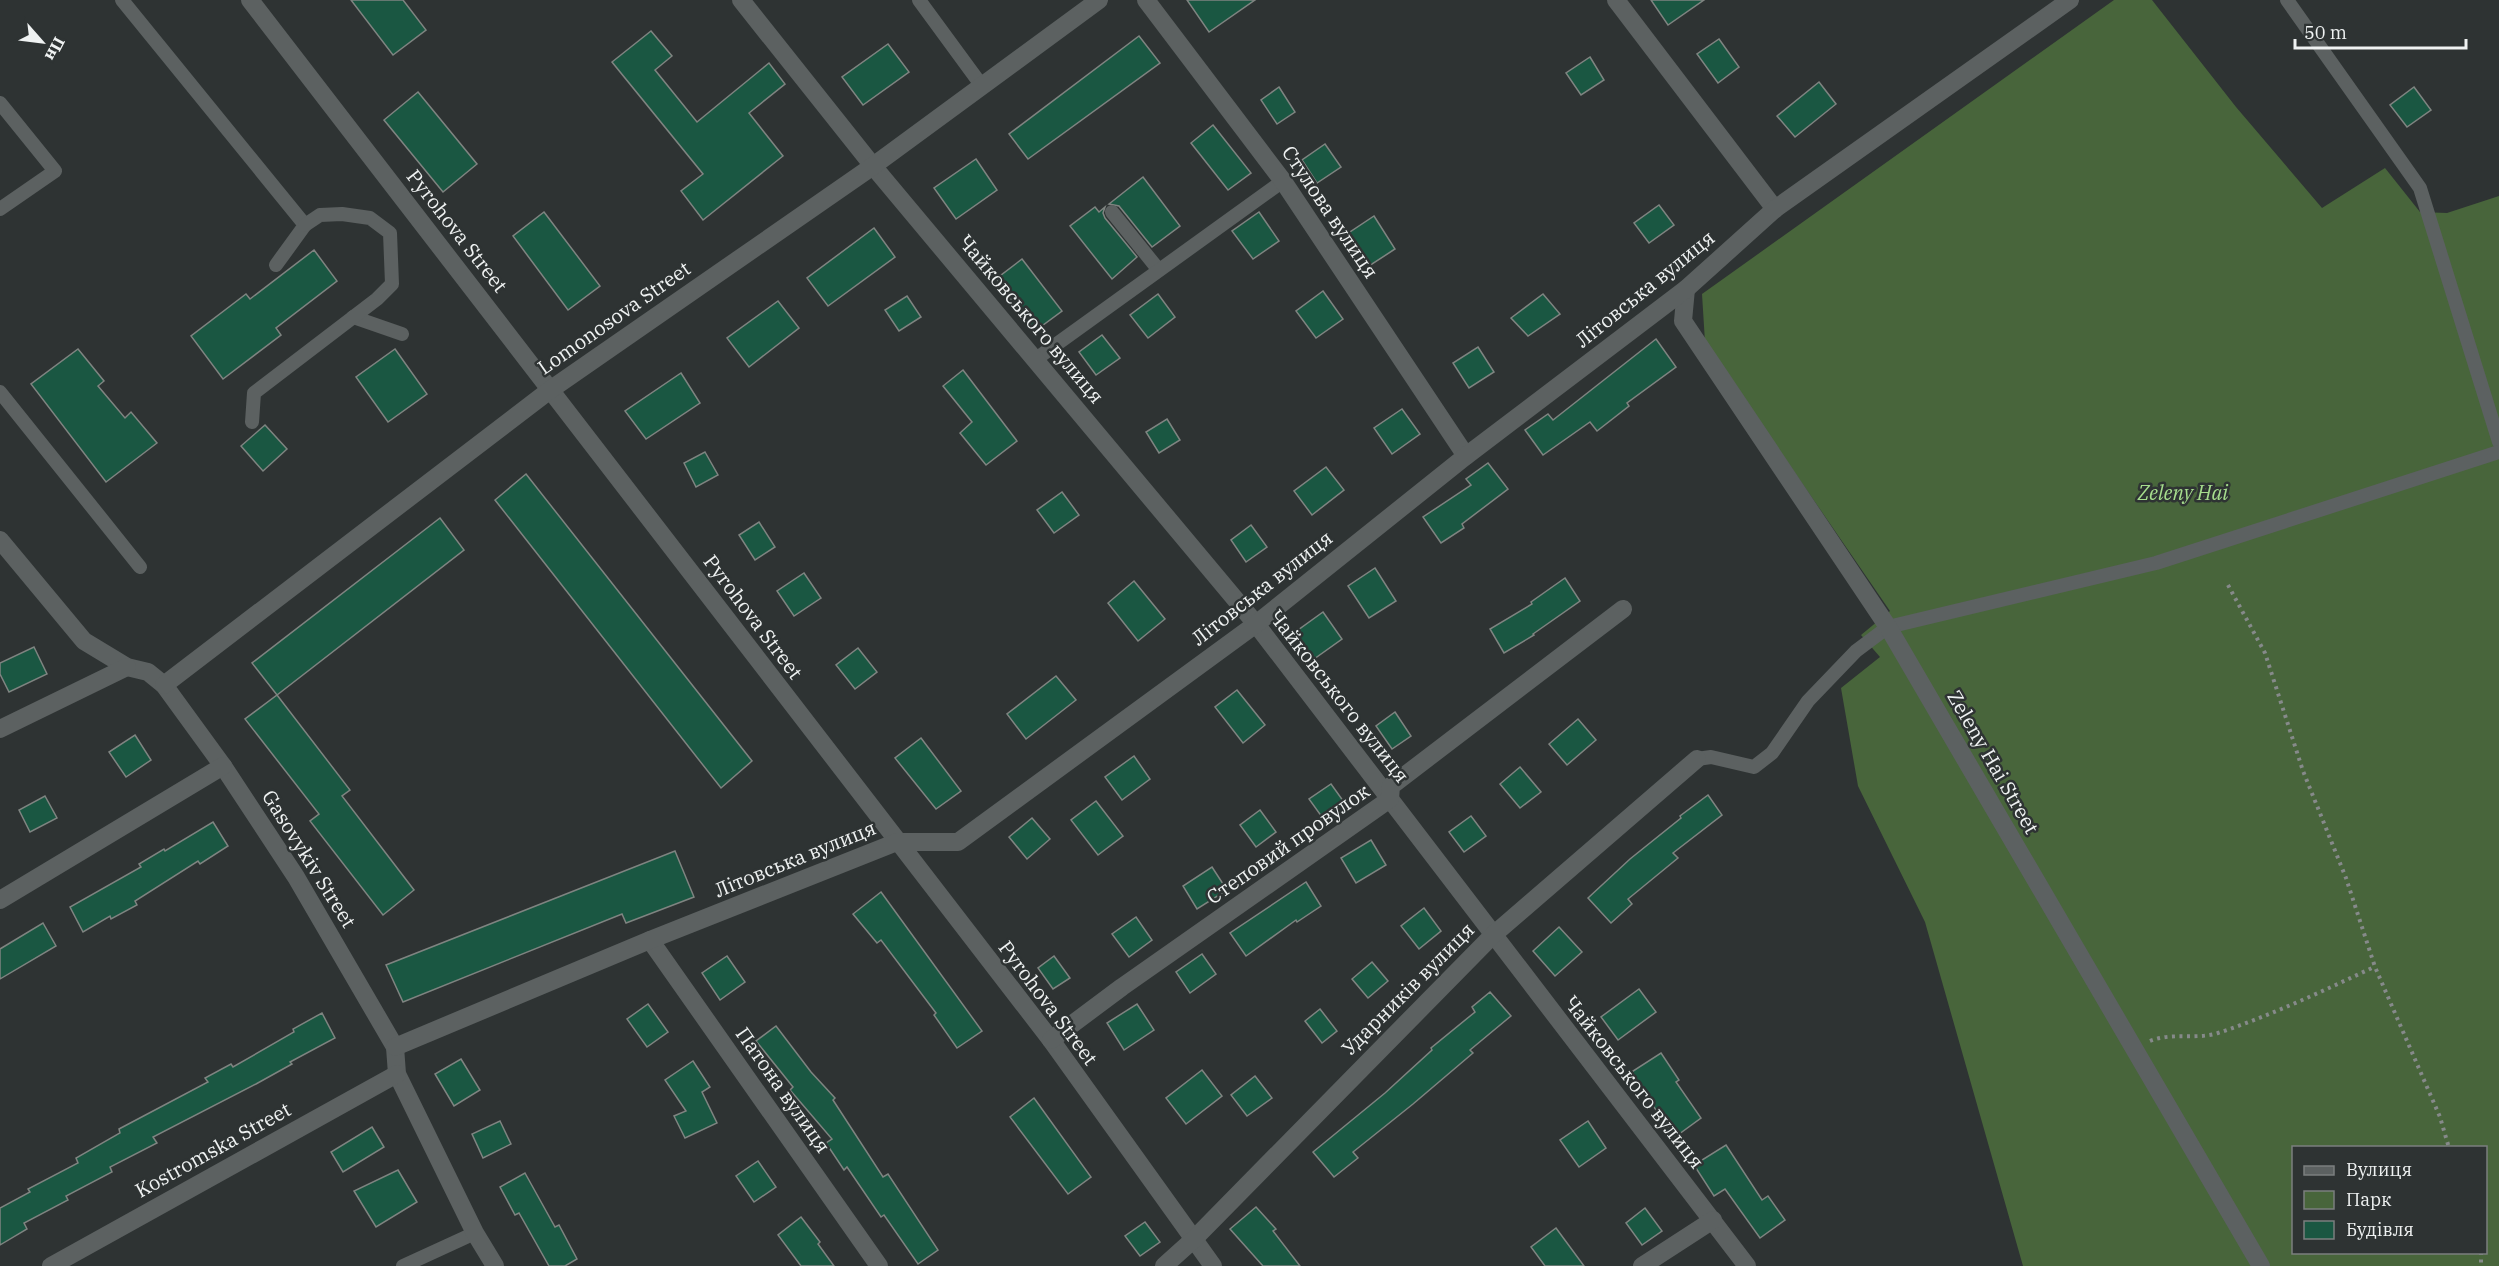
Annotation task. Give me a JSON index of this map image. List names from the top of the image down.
{
  "streets": {
    "street": [
      "Стулова вулиця",
      "Pyrohova Street",
      "Літовська вулиця",
      "Lomonosova Street",
      "Чайковського вулиця",
      "Zeleny Hai Street",
      "Степовий провулок",
      "Gasovykiv Street",
      "Ударників вулиця",
      "Патона вулиця",
      "Kostromska Street"
    ]
  },
  "crossings": [
    ["Стулова вулиця", "Літовська вулиця"],
    ["Pyrohova Street", "Літовська вулиця"],
    ["Pyrohova Street", "Lomonosova Street"],
    ["Pyrohova Street", "Степовий провулок"],
    ["Pyrohova Street", "Ударників вулиця"],
    ["Літовська вулиця", "Чайковського вулиця"],
    ["Літовська вулиця", "Zeleny Hai Street"],
    ["Літовська вулиця", "Gasovykiv Street"],
    ["Літовська вулиця", "Патона вулиця"],
    ["Lomonosova Street", "Чайковського вулиця"],
    ["Lomonosova Street", "Gasovykiv Street"],
    ["Чайковського вулиця", "Степовий провулок"],
    ["Чайковського вулиця", "Ударників вулиця"],
    ["Gasovykiv Street", "Kostromska Street"]
  ],
  "parks": ["Zeleny Hai"],
  "legend": ["Вулиця", "Парк", "Будівля"],
  "scale_bar": "50 m",
  "north": "bottom right"
}
